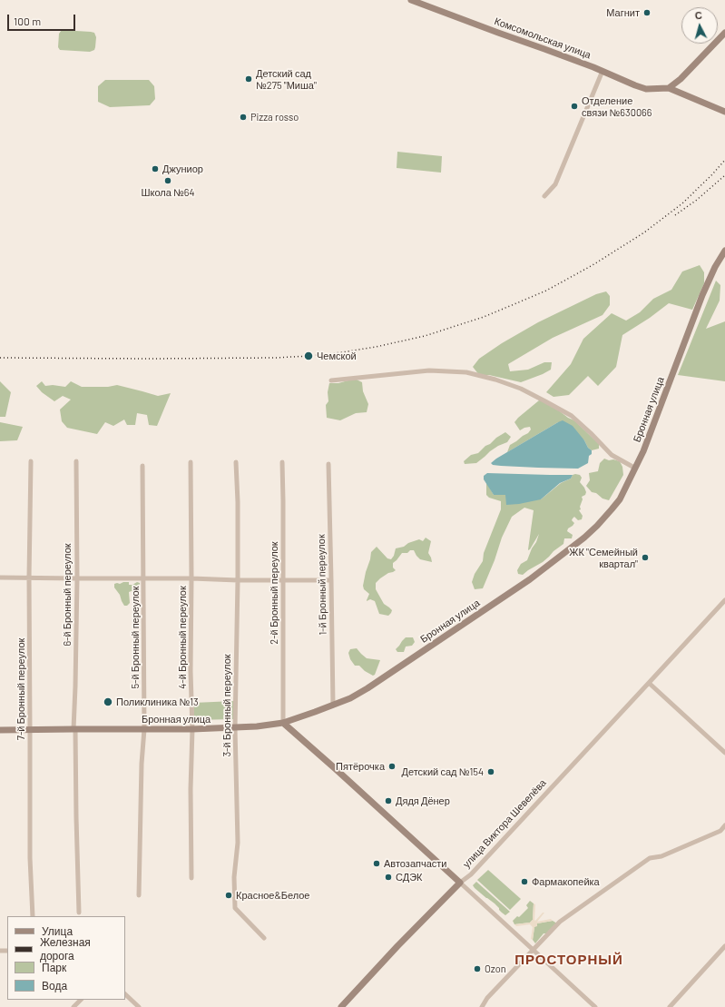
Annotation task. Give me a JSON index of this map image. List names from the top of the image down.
{
  "streets": {
    "street": [
      "Комсомольская улица",
      "Бронная улица",
      "1-й Бронный переулок",
      "2-й Бронный переулок",
      "6-й Бронный переулок",
      "5-й Бронный переулок",
      "4-й Бронный переулок",
      "7-й Бронный переулок",
      "3-й Бронный переулок",
      "улица Виктора Шевелёва"
    ]
  },
  "crossings": [
    ["Бронная улица", "1-й Бронный переулок"],
    ["Бронная улица", "2-й Бронный переулок"],
    ["Бронная улица", "6-й Бронный переулок"],
    ["Бронная улица", "5-й Бронный переулок"],
    ["Бронная улица", "4-й Бронный переулок"],
    ["Бронная улица", "7-й Бронный переулок"],
    ["Бронная улица", "3-й Бронный переулок"]
  ],
  "districts": ["ПРОСТОРНЫЙ"],
  "places": [
    "Магнит",
    "Детский сад №275 \"Миша\"",
    "Отделение связи №630066",
    "Pizza rosso",
    "Джуниор",
    "Школа №64",
    "Чемской",
    "ЖК \"Семейный квартал\"",
    "Поликлиника №13",
    "Пятёрочка",
    "Детский сад №154",
    "Дядя Дёнер",
    "Автозапчасти",
    "СДЭК",
    "Фармакопейка",
    "Красное&Белое",
    "Ozon"
  ],
  "legend": [
    "Улица",
    "Железная дорога",
    "Парк",
    "Вода"
  ],
  "scale_bar": "100 m",
  "north": "top"
}
